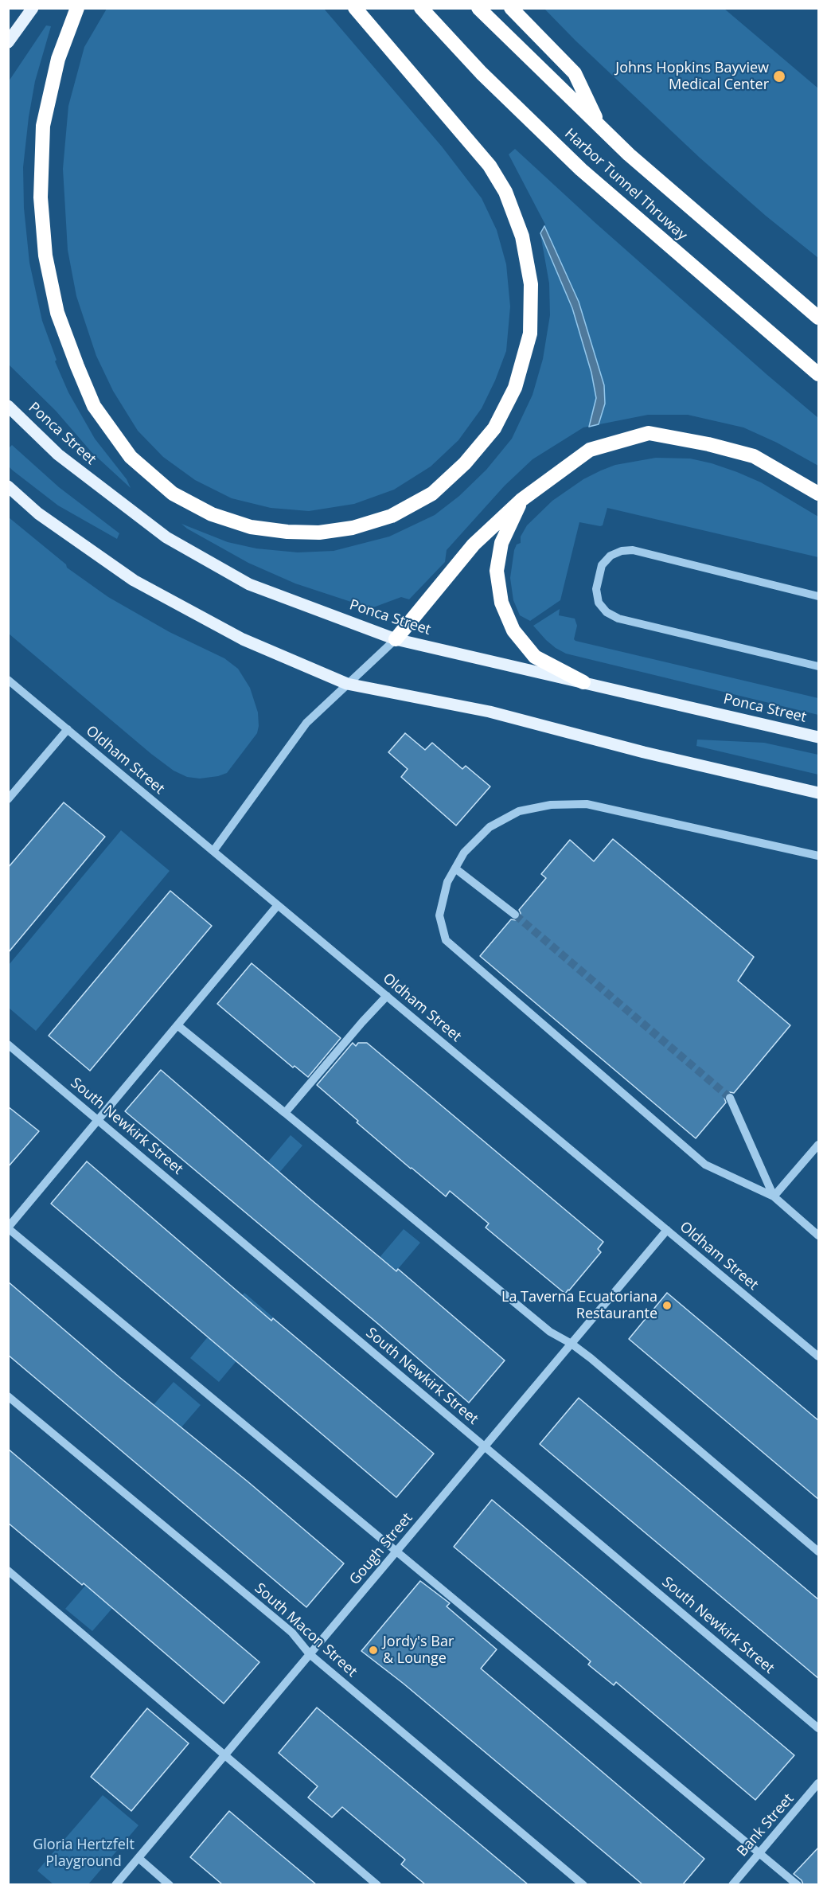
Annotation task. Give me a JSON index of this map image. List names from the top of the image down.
{
  "streets": {
    "highway": ["Harbor Tunnel Thruway"],
    "main road": ["Ponca Street"],
    "street": [
      "Oldham Street",
      "South Newkirk Street",
      "Gough Street",
      "South Macon Street",
      "Bank Street"
    ]
  },
  "crossings": [
    ["Oldham Street", "Gough Street"],
    ["South Newkirk Street", "Gough Street"],
    ["Gough Street", "South Macon Street"]
  ],
  "parks": ["Gloria Hertzfelt Playground"],
  "places": ["Johns Hopkins Bayview Medical Center", "La Taverna Ecuatoriana Restaurante", "Jordy's Bar & Lounge"]
}
